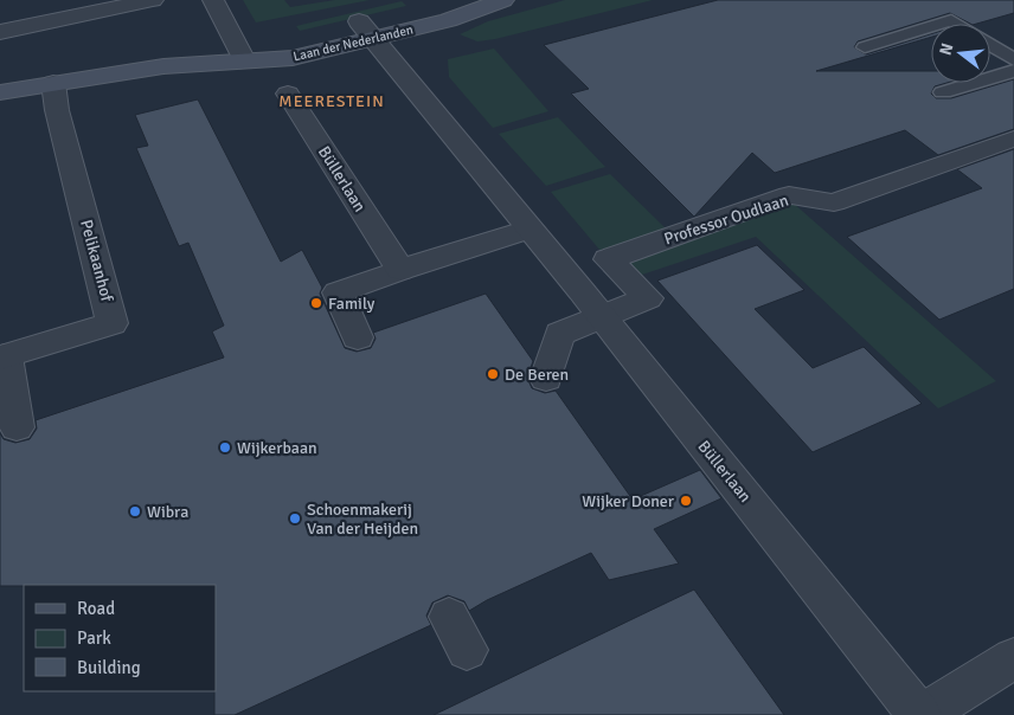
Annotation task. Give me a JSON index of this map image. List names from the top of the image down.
{
  "streets": {
    "main road": ["Laan der Nederlanden"],
    "street": ["Büllerlaan", "Professor Oudlaan", "Pelikaanhof"]
  },
  "crossings": [
    ["Laan der Nederlanden", "Büllerlaan"],
    ["Laan der Nederlanden", "Pelikaanhof"],
    ["Büllerlaan", "Professor Oudlaan"]
  ],
  "districts": ["MEERESTEIN"],
  "places": [
    "Family",
    "De Beren",
    "Wijkerbaan",
    "Wijker Doner",
    "Wibra",
    "Schoenmakerij Van der Heijden"
  ],
  "legend": ["Road", "Park", "Building"],
  "north": "left"
}
